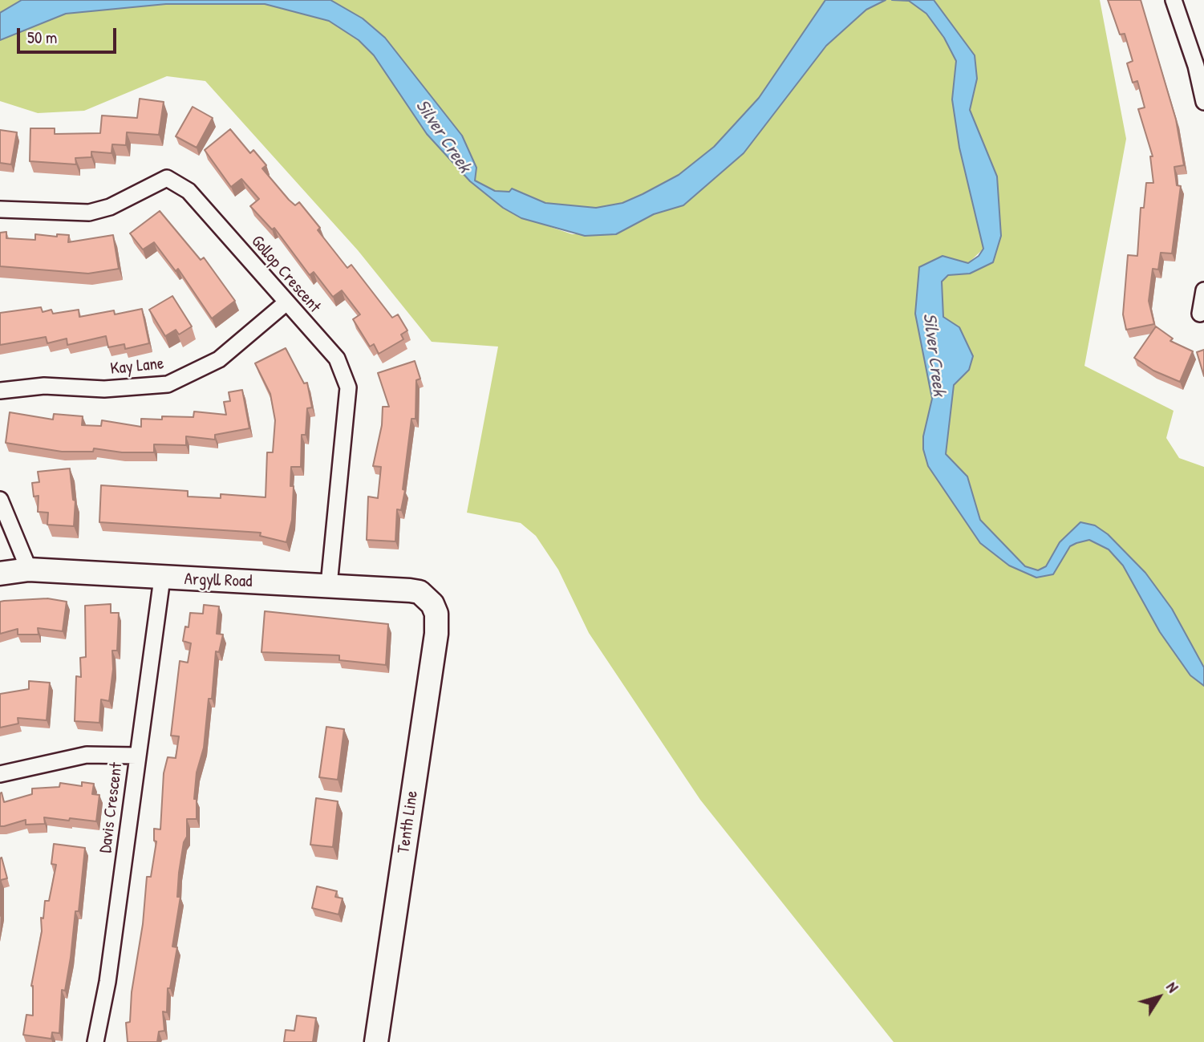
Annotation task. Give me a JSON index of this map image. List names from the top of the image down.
{
  "streets": {
    "street": [
      "Gollop Crescent",
      "Kay Lane",
      "Argyll Road",
      "Davis Crescent",
      "Tenth Line"
    ]
  },
  "crossings": [
    ["Gollop Crescent", "Kay Lane"],
    ["Gollop Crescent", "Argyll Road"],
    ["Argyll Road", "Davis Crescent"],
    ["Argyll Road", "Tenth Line"]
  ],
  "water": ["Silver Creek"],
  "scale_bar": "50 m",
  "north": "top right"
}
